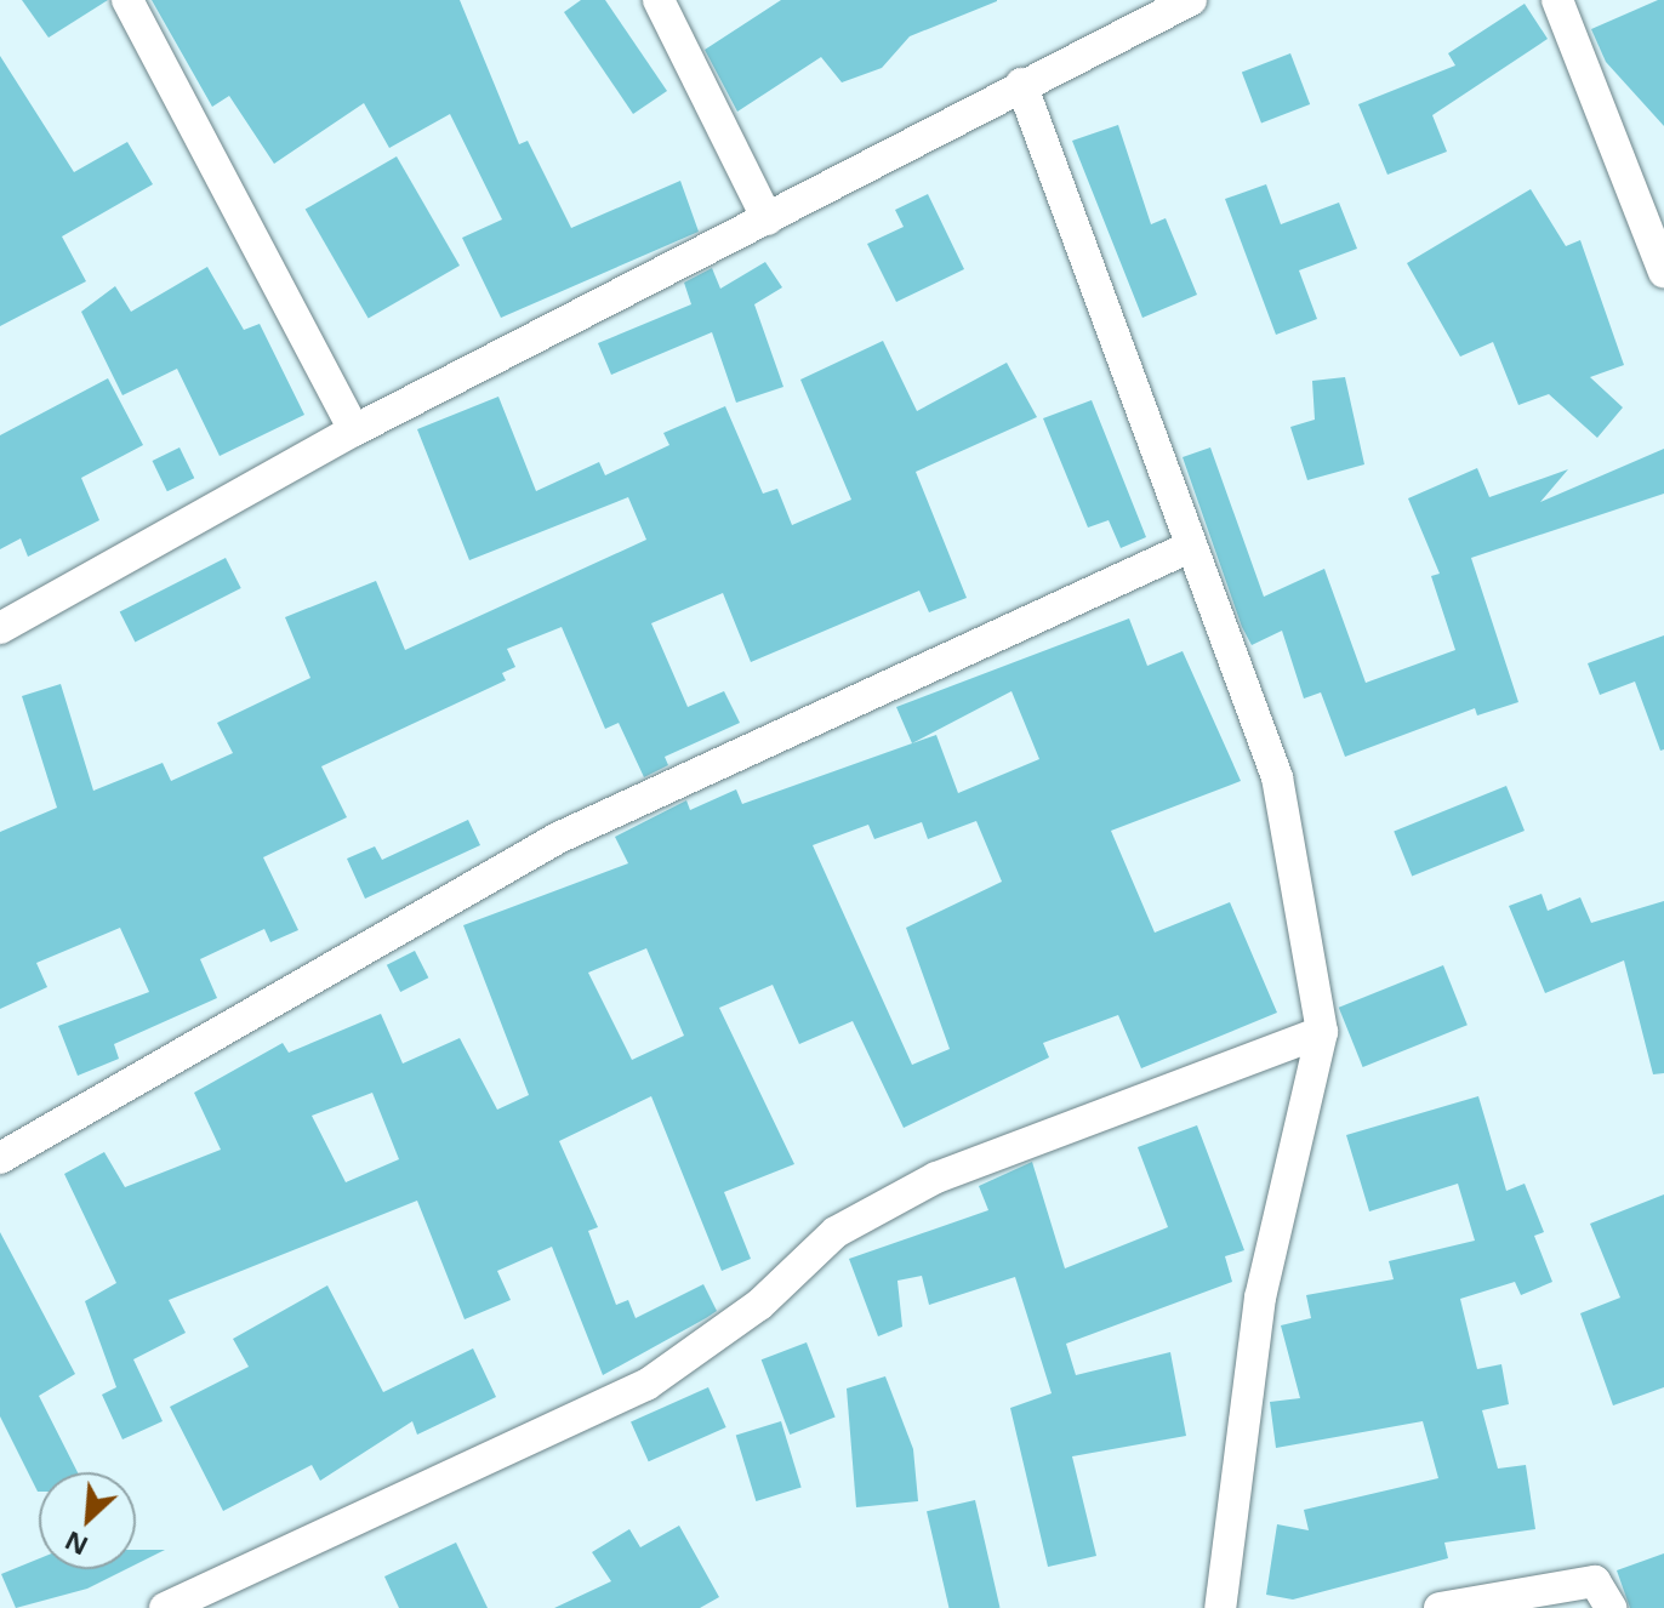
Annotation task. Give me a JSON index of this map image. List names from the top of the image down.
{
  "north": "bottom left"
}
